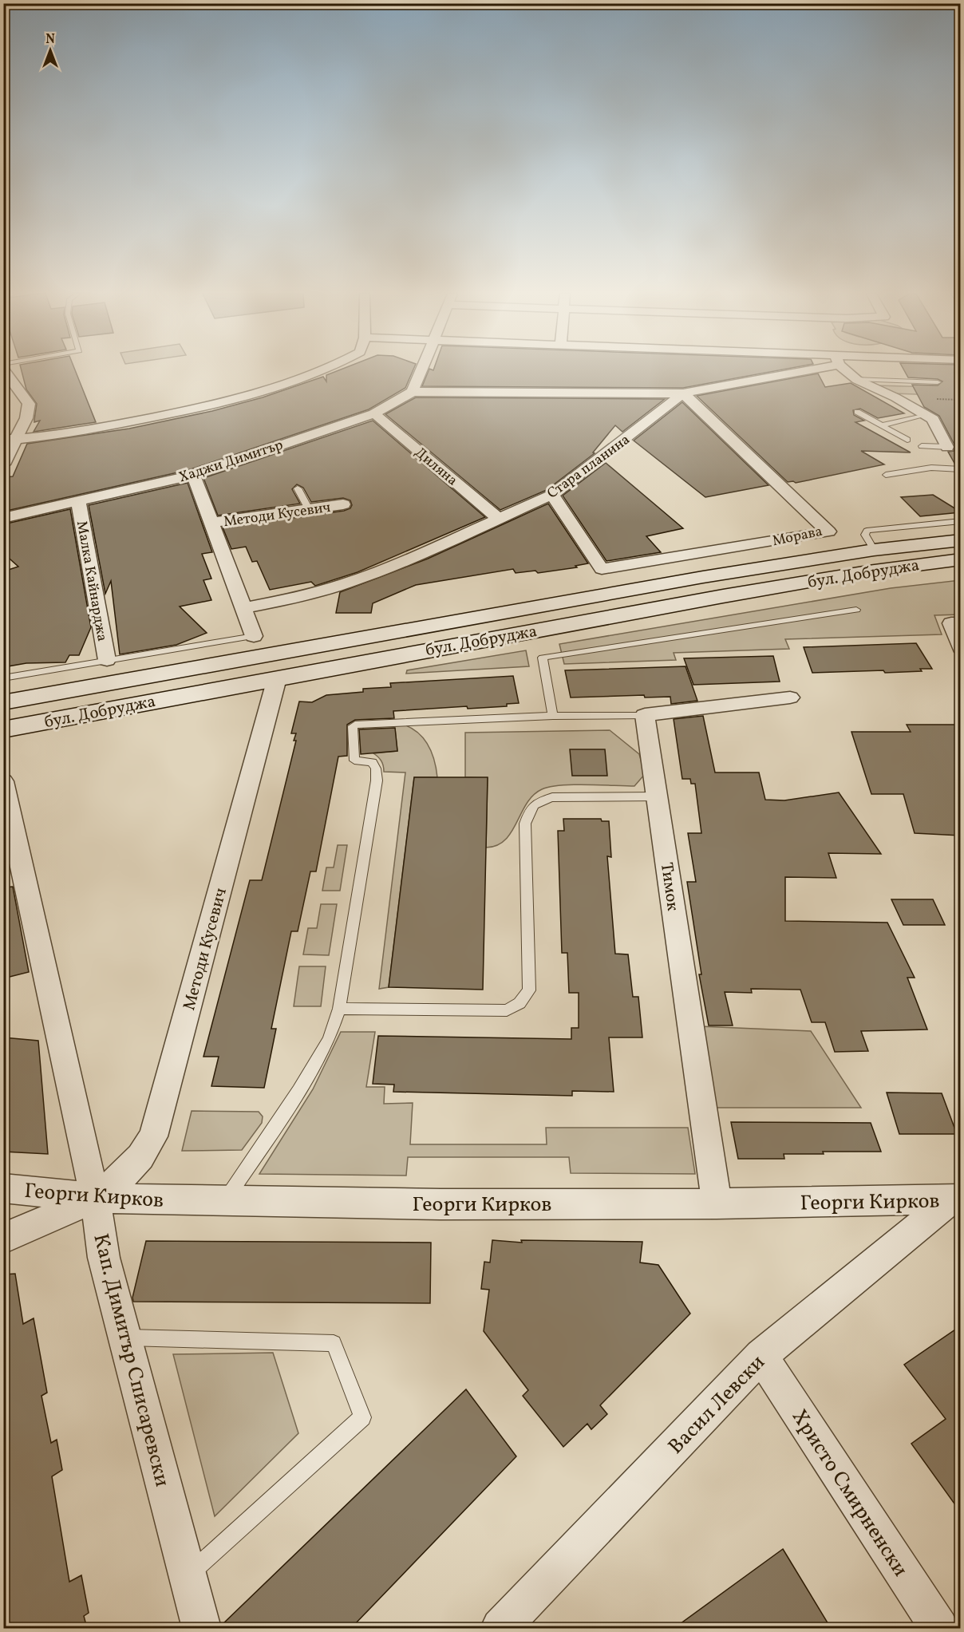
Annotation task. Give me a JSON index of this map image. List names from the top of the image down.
{
  "streets": {
    "main road": ["бул. Добруджа"],
    "street": [
      "Хаджи Димитър",
      "Диляна",
      "Стара планина",
      "Методи Кусевич",
      "Морава",
      "Малка Кайнарджа",
      "Тимок",
      "Георги Кирков",
      "Кап. Димитър Списаревски",
      "Васил Левски",
      "Христо Смирненски"
    ]
  },
  "crossings": [
    ["Хаджи Димитър", "Диляна"],
    ["Хаджи Димитър", "Методи Кусевич"],
    ["Хаджи Димитър", "Малка Кайнарджа"],
    ["Диляна", "Стара планина"],
    ["Стара планина", "Методи Кусевич"],
    ["Стара планина", "Морава"],
    ["Методи Кусевич", "бул. Добруджа"],
    ["Методи Кусевич", "Георги Кирков"],
    ["Методи Кусевич", "Кап. Димитър Списаревски"],
    ["Тимок", "Георги Кирков"],
    ["Георги Кирков", "Кап. Димитър Списаревски"],
    ["Георги Кирков", "Васил Левски"],
    ["Васил Левски", "Христо Смирненски"]
  ],
  "north": "top"
}
